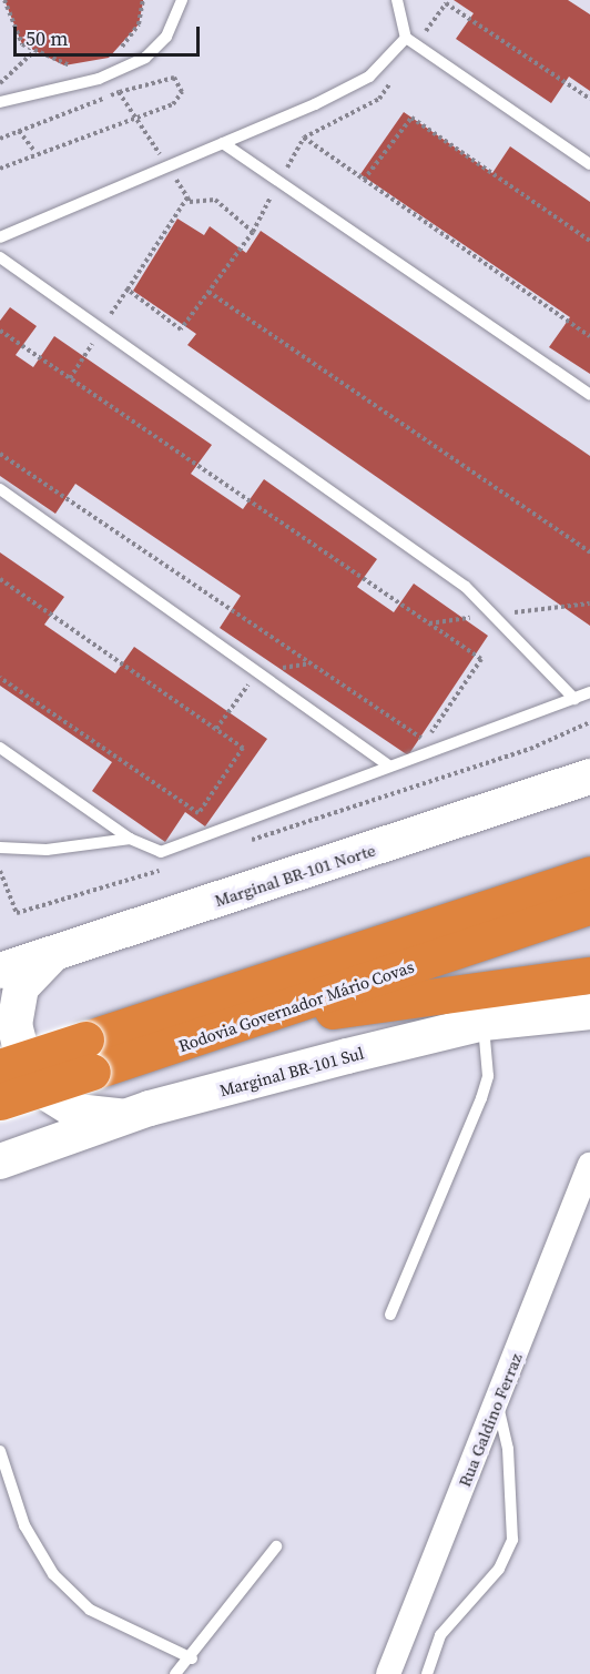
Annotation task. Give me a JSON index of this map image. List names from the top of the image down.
{
  "streets": {
    "highway": ["Rodovia Governador Mário Covas"],
    "main road": ["Marginal BR-101 Norte", "Marginal BR-101 Sul"],
    "street": ["Rua Galdino Ferraz"]
  },
  "scale_bar": "50 m"
}
